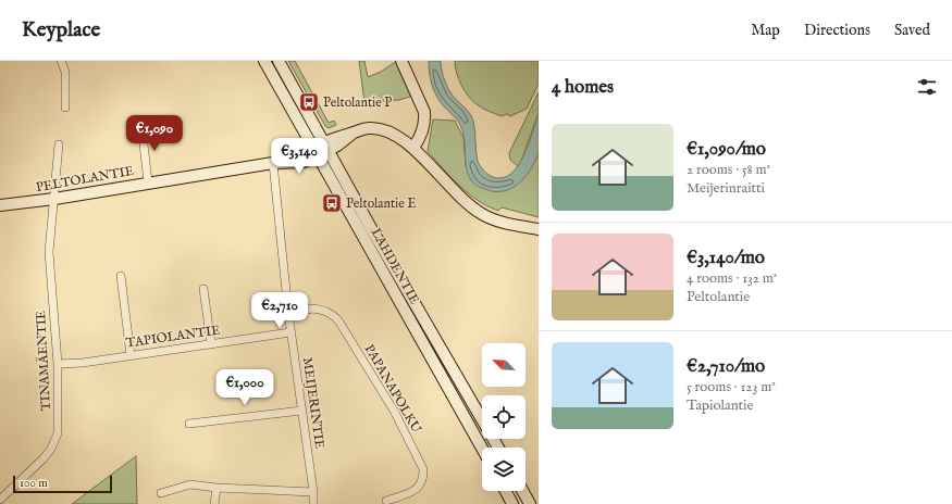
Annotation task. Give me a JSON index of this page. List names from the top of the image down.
{
  "streets": {
    "main road": ["PELTOLANTIE", "LAHDENTIE"],
    "street": [
      "TAPIOLANTIE",
      "TINAMÄENTIE",
      "PAPANAPOLKU",
      "MEIJERINTIE"
    ]
  },
  "crossings": [
    ["PELTOLANTIE", "LAHDENTIE"],
    ["PELTOLANTIE", "TINAMÄENTIE"],
    ["PELTOLANTIE", "MEIJERINTIE"],
    ["TAPIOLANTIE", "TINAMÄENTIE"],
    ["TAPIOLANTIE", "MEIJERINTIE"],
    ["PAPANAPOLKU", "MEIJERINTIE"]
  ],
  "places": {
    "bus stop": ["Peltolantie P", "Peltolantie E"]
  },
  "scale_bar": "100 m",
  "north": "top left",
  "page": {
    "header": "Keyplace",
    "nav": ["Map", "Directions", "Saved"],
    "heading": "4 homes",
    "list": [
      {
        "name": "€1,090/mo",
        "note": "2 rooms · 58 m² · Meijerinraitti"
      },
      {
        "name": "€3,140/mo",
        "note": "4 rooms · 132 m² · Peltolantie"
      },
      {
        "name": "€2,710/mo",
        "note": "5 rooms · 123 m² · Tapiolantie"
      }
    ],
    "price": [
      "€1,090",
      "€3,140",
      "€2,710",
      "€1,000"
    ],
    "scale": "100 m"
  }
}
